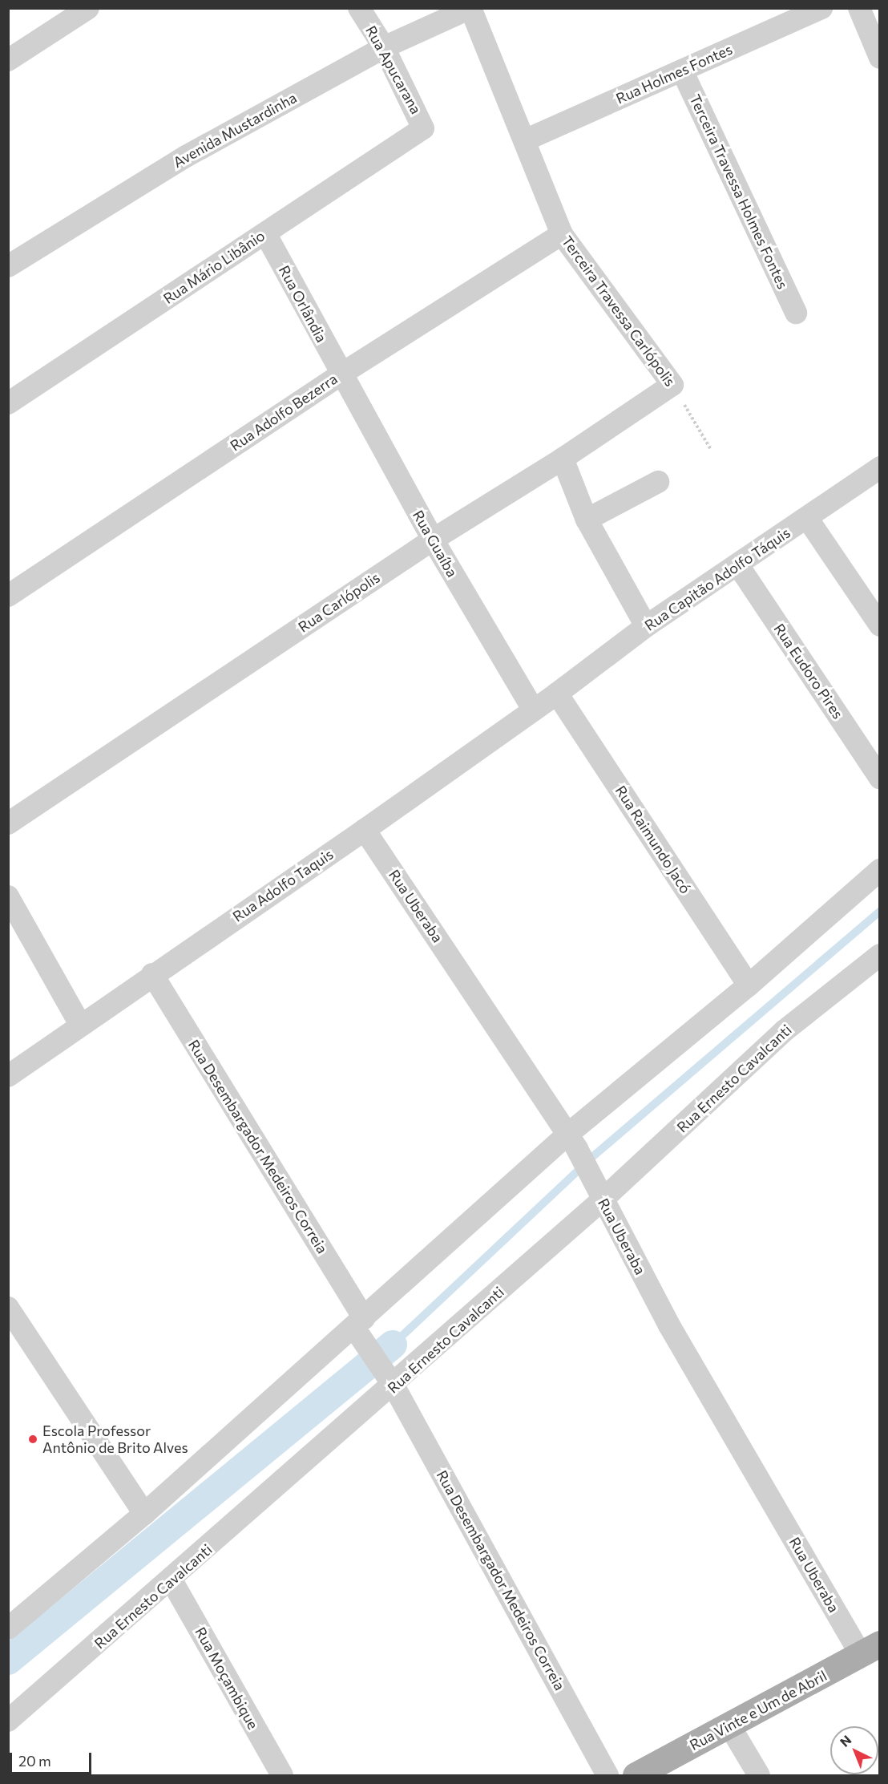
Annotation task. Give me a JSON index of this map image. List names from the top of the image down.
{
  "streets": {
    "main road": ["Rua Vinte e Um de Abril"],
    "street": [
      "Rua Apucarana",
      "Rua Holmes Fontes",
      "Avenida Mustardinha",
      "Terceira Travessa Holmes Fontes",
      "Rua Mário Libânio",
      "Rua Orlândia",
      "Terceira Travessa Carlópolis",
      "Rua Adolfo Bezerra",
      "Rua Guaíba",
      "Rua Capitão Adolfo Táquis",
      "Rua Carlópolis",
      "Rua Eudoro Pires",
      "Rua Raimundo Jacó",
      "Rua Adolfo Taquis",
      "Rua Uberaba",
      "Rua Ernesto Cavalcanti",
      "Rua Desembargador Medeiros Correia",
      "Rua Moçambique"
    ]
  },
  "crossings": [
    ["Rua Apucarana", "Avenida Mustardinha"],
    ["Rua Apucarana", "Rua Mário Libânio"],
    ["Rua Holmes Fontes", "Terceira Travessa Holmes Fontes"],
    ["Rua Holmes Fontes", "Terceira Travessa Carlópolis"],
    ["Avenida Mustardinha", "Terceira Travessa Carlópolis"],
    ["Rua Mário Libânio", "Rua Orlândia"],
    ["Rua Orlândia", "Rua Adolfo Bezerra"],
    ["Rua Orlândia", "Rua Guaíba"],
    ["Terceira Travessa Carlópolis", "Rua Adolfo Bezerra"],
    ["Terceira Travessa Carlópolis", "Rua Carlópolis"],
    ["Rua Adolfo Bezerra", "Rua Guaíba"],
    ["Rua Guaíba", "Rua Carlópolis"],
    ["Rua Guaíba", "Rua Adolfo Taquis"],
    ["Rua Capitão Adolfo Táquis", "Rua Eudoro Pires"],
    ["Rua Capitão Adolfo Táquis", "Rua Raimundo Jacó"],
    ["Rua Capitão Adolfo Táquis", "Rua Adolfo Taquis"],
    ["Rua Raimundo Jacó", "Rua Adolfo Taquis"],
    ["Rua Adolfo Taquis", "Rua Uberaba"],
    ["Rua Adolfo Taquis", "Rua Desembargador Medeiros Correia"],
    ["Rua Uberaba", "Rua Ernesto Cavalcanti"],
    ["Rua Uberaba", "Rua Vinte e Um de Abril"],
    ["Rua Ernesto Cavalcanti", "Rua Desembargador Medeiros Correia"],
    ["Rua Ernesto Cavalcanti", "Rua Moçambique"]
  ],
  "places": ["Escola Professor Antônio de Brito Alves"],
  "scale_bar": "20 m",
  "north": "top left"
}
